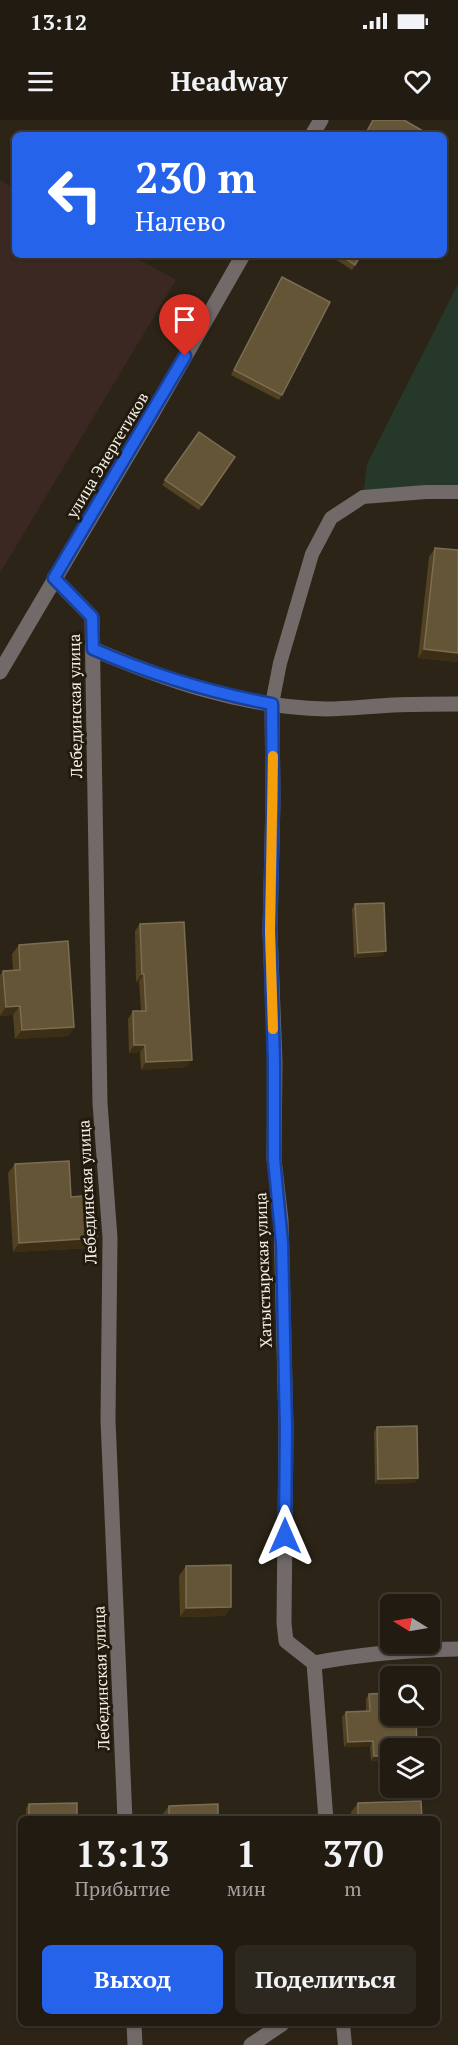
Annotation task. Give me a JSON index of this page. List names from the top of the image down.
{
  "streets": {
    "street": ["улица Энергетиков", "Лебединская улица", "Хатыстырская улица"]
  },
  "crossings": [
    ["улица Энергетиков", "Лебединская улица"]
  ],
  "north": "left",
  "page": {
    "status": "13:12",
    "header": "Headway",
    "turn": ["230 m", "Налево"],
    "eta": [
      "13:13",
      "Прибытие",
      "1",
      "мин",
      "370",
      "m"
    ],
    "buttons": ["Выход", "Поделиться"]
  }
}
